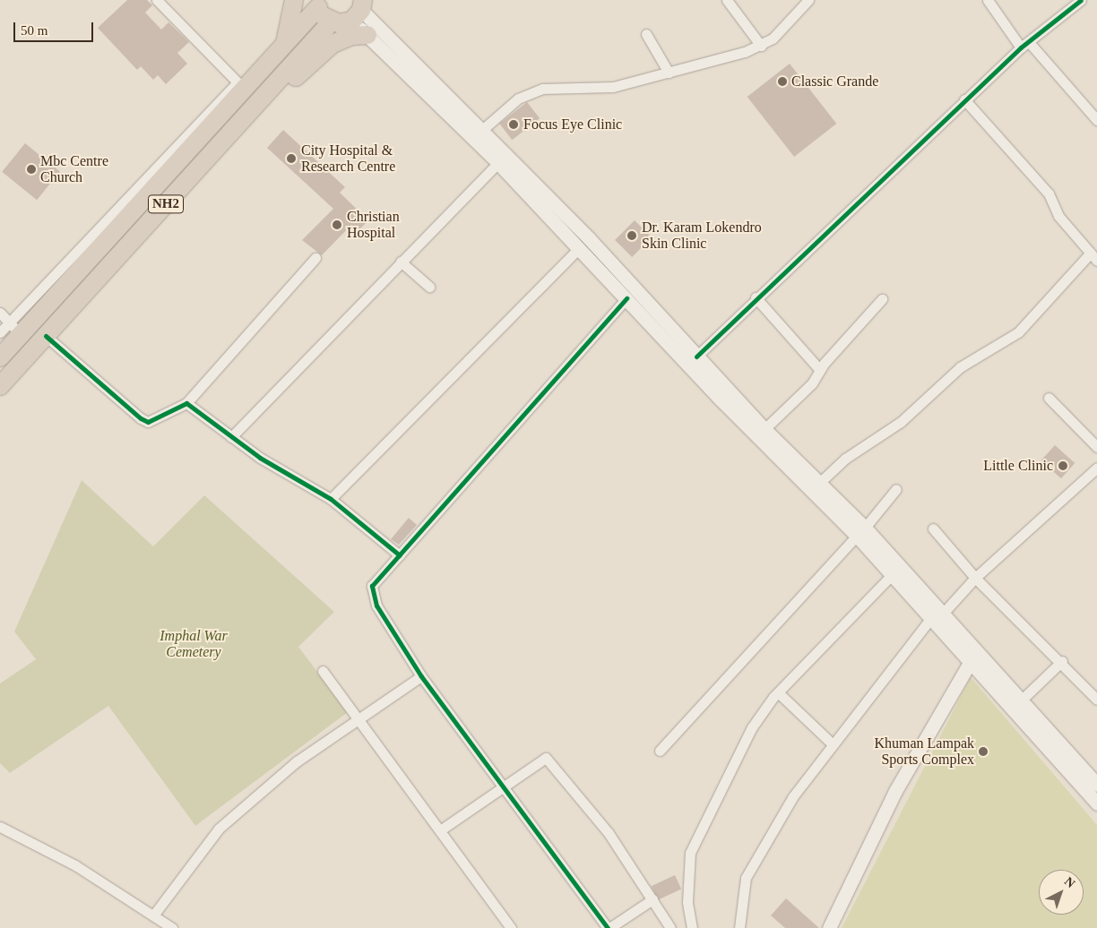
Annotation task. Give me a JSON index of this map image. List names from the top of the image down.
{
  "streets": {
    "highway": ["NH2"]
  },
  "parks": ["Imphal War Cemetery"],
  "places": [
    "Classic Grande",
    "Focus Eye Clinic",
    "City Hospital & Research Centre",
    "Mbc Centre Church",
    "Christian Hospital",
    "Dr. Karam Lokendro Skin Clinic",
    "Little Clinic",
    "Khuman Lampak Sports Complex"
  ],
  "scale_bar": "50 m",
  "north": "top right"
}
